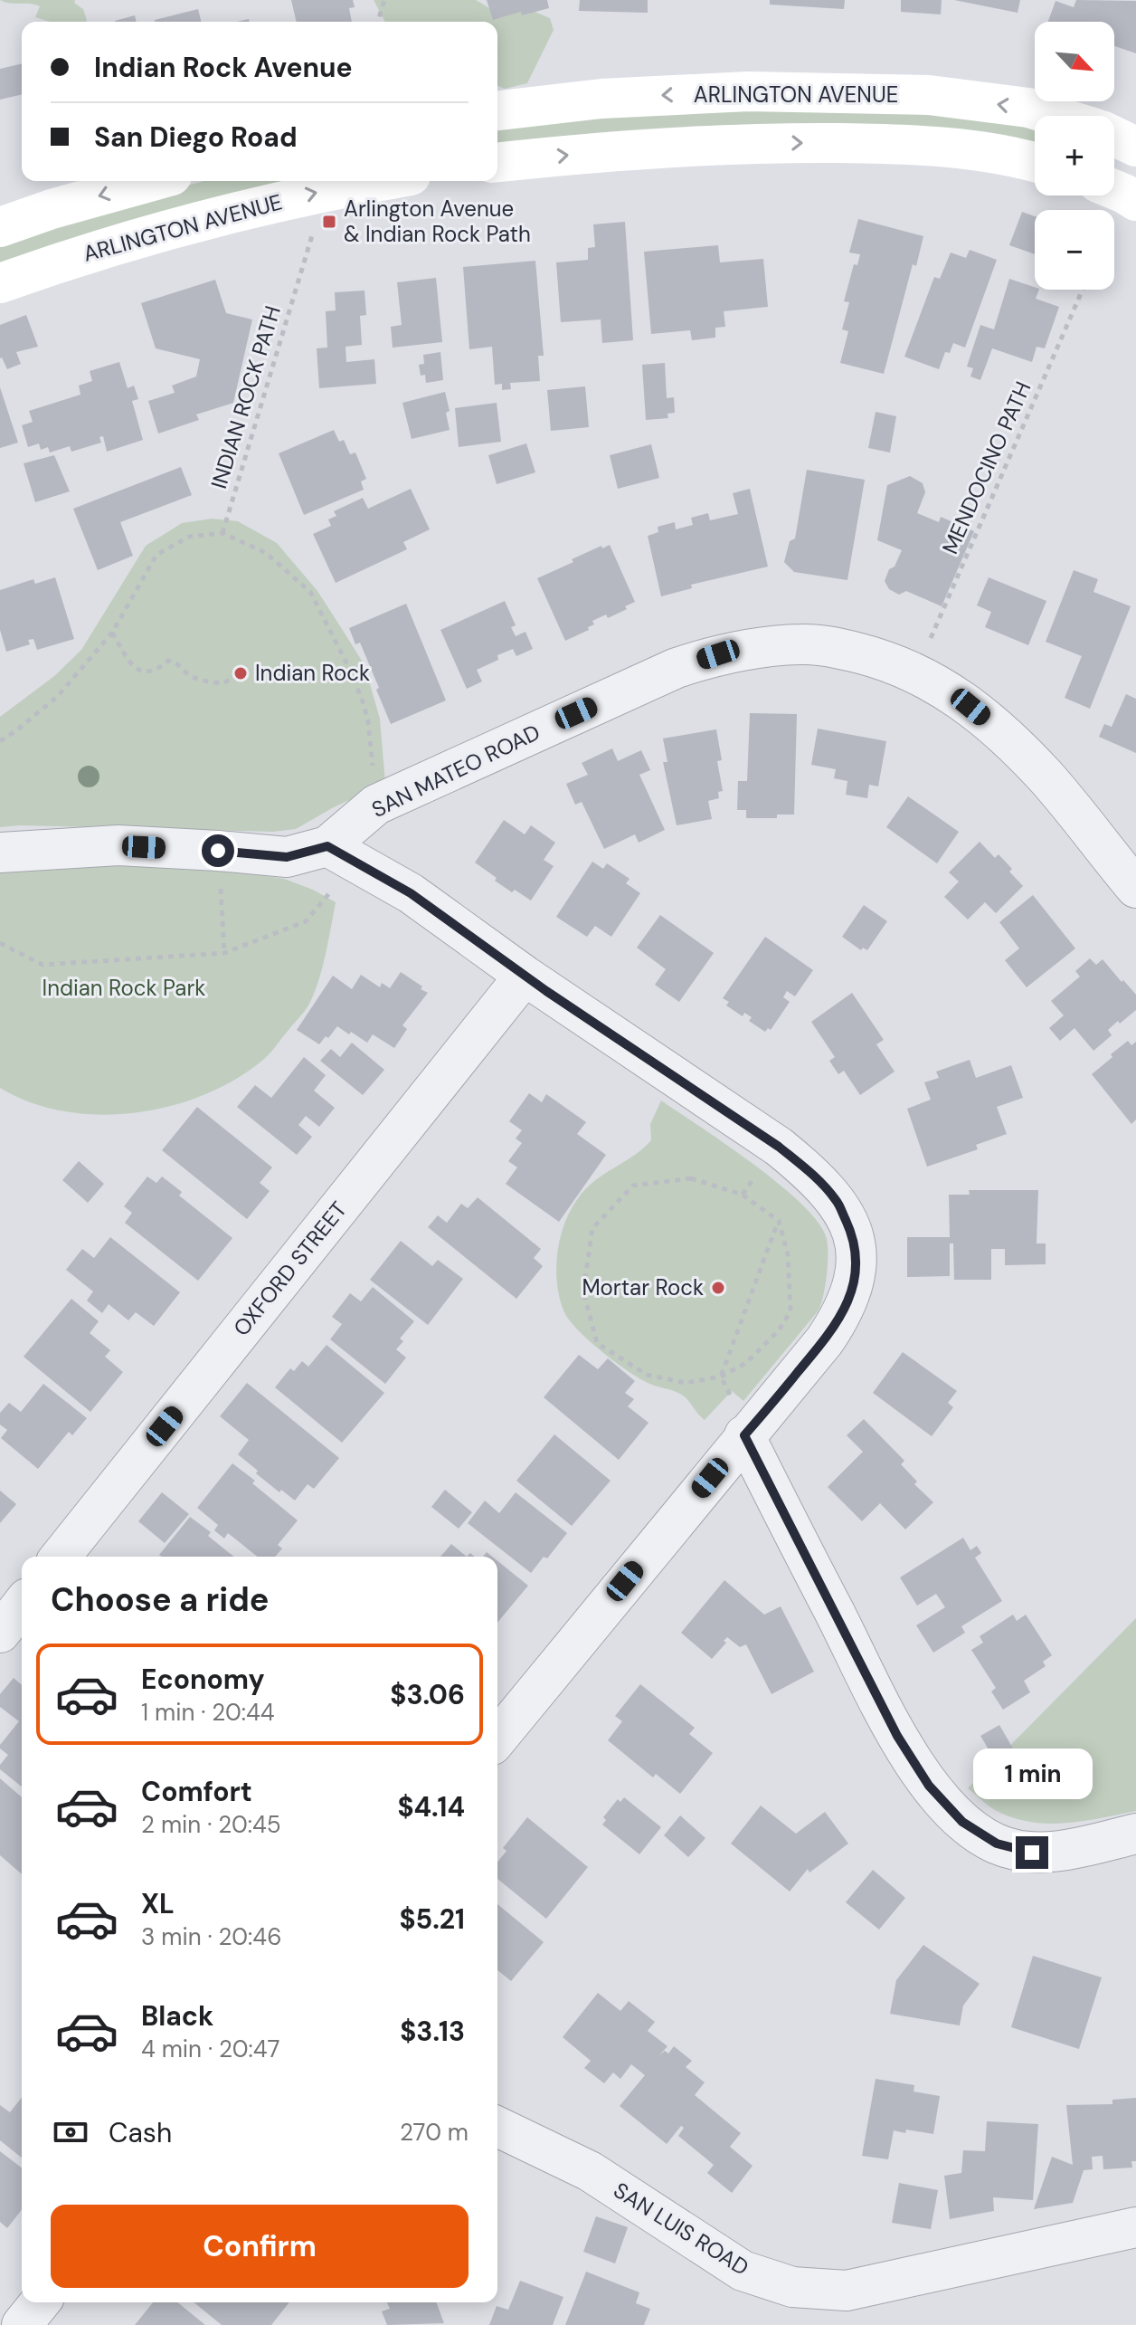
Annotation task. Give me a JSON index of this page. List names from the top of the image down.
{
  "streets": {
    "main road": ["ARLINGTON AVENUE"],
    "street": ["SAN MATEO ROAD", "OXFORD STREET", "SAN LUIS ROAD"],
    "path": ["INDIAN ROCK PATH", "MENDOCINO PATH"]
  },
  "crossings": [
    ["MENDOCINO PATH", "SAN MATEO ROAD"]
  ],
  "parks": ["Indian Rock Park"],
  "places": {
    "transit": ["Arlington Avenue & Indian Rock Path"],
    "other": ["Indian Rock", "Mortar Rock"]
  },
  "north": "bottom right",
  "page": {
    "map_buttons": ["+", "−"],
    "banner": ["Indian Rock Avenue", "San Diego Road"],
    "heading": "Choose a ride",
    "list": [
      {
        "name": "Economy",
        "note": "1 min · 20:44",
        "value": "$3.06"
      },
      {
        "name": "Comfort",
        "note": "2 min · 20:45",
        "value": "$4.14"
      },
      {
        "name": "XL",
        "note": "3 min · 20:46",
        "value": "$5.21"
      },
      {
        "name": "Black",
        "note": "4 min · 20:47",
        "value": "$3.13"
      }
    ],
    "bubble": "1 min",
    "pay": ["Cash", "270 m"],
    "buttons": "Confirm"
  }
}
